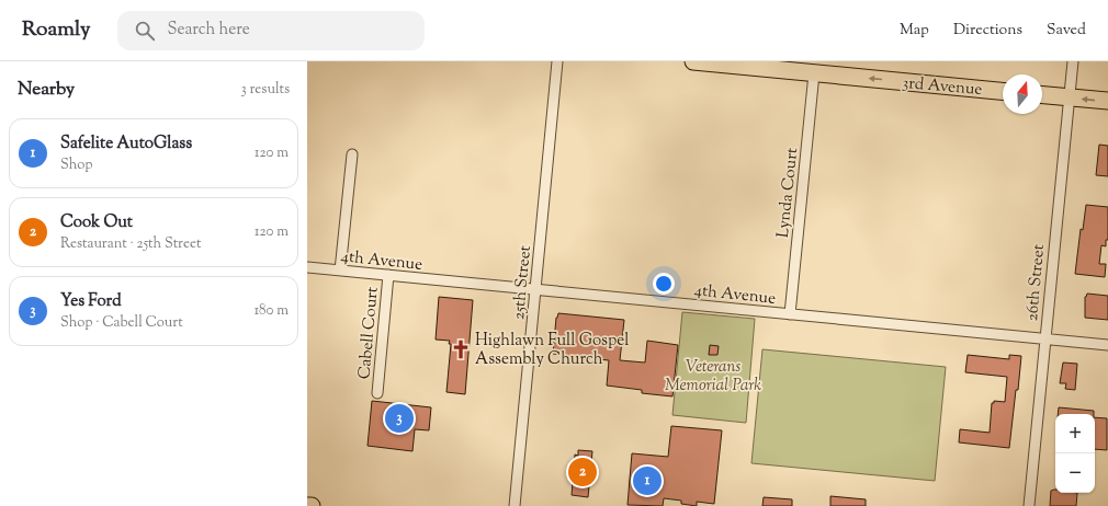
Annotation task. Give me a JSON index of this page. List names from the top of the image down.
{
  "streets": {
    "main road": ["3rd Avenue"],
    "street": [
      "Lynda Court",
      "4th Avenue",
      "25th Street",
      "26th Street",
      "Cabell Court"
    ]
  },
  "crossings": [
    ["3rd Avenue", "Lynda Court"],
    ["Lynda Court", "4th Avenue"],
    ["4th Avenue", "25th Street"],
    ["4th Avenue", "26th Street"],
    ["4th Avenue", "Cabell Court"]
  ],
  "one_way": ["3rd Avenue"],
  "parks": ["Veterans Memorial Park"],
  "places": {
    "church": ["Highlawn Full Gospel Assembly Church"]
  },
  "north": "top",
  "page": {
    "header": "Roamly",
    "search": "Search here",
    "nav": ["Map", "Directions", "Saved"],
    "heading": ["Nearby", "3 results"],
    "list": [
      {
        "mark": "1",
        "name": "Safelite AutoGlass",
        "note": "Shop",
        "value": "120 m"
      },
      {
        "mark": "2",
        "name": "Cook Out",
        "note": "Restaurant · 25th Street",
        "value": "120 m"
      },
      {
        "mark": "3",
        "name": "Yes Ford",
        "note": "Shop · Cabell Court",
        "value": "180 m"
      }
    ],
    "pins": ["3", "2", "1"],
    "map_buttons": ["+", "−"]
  }
}
